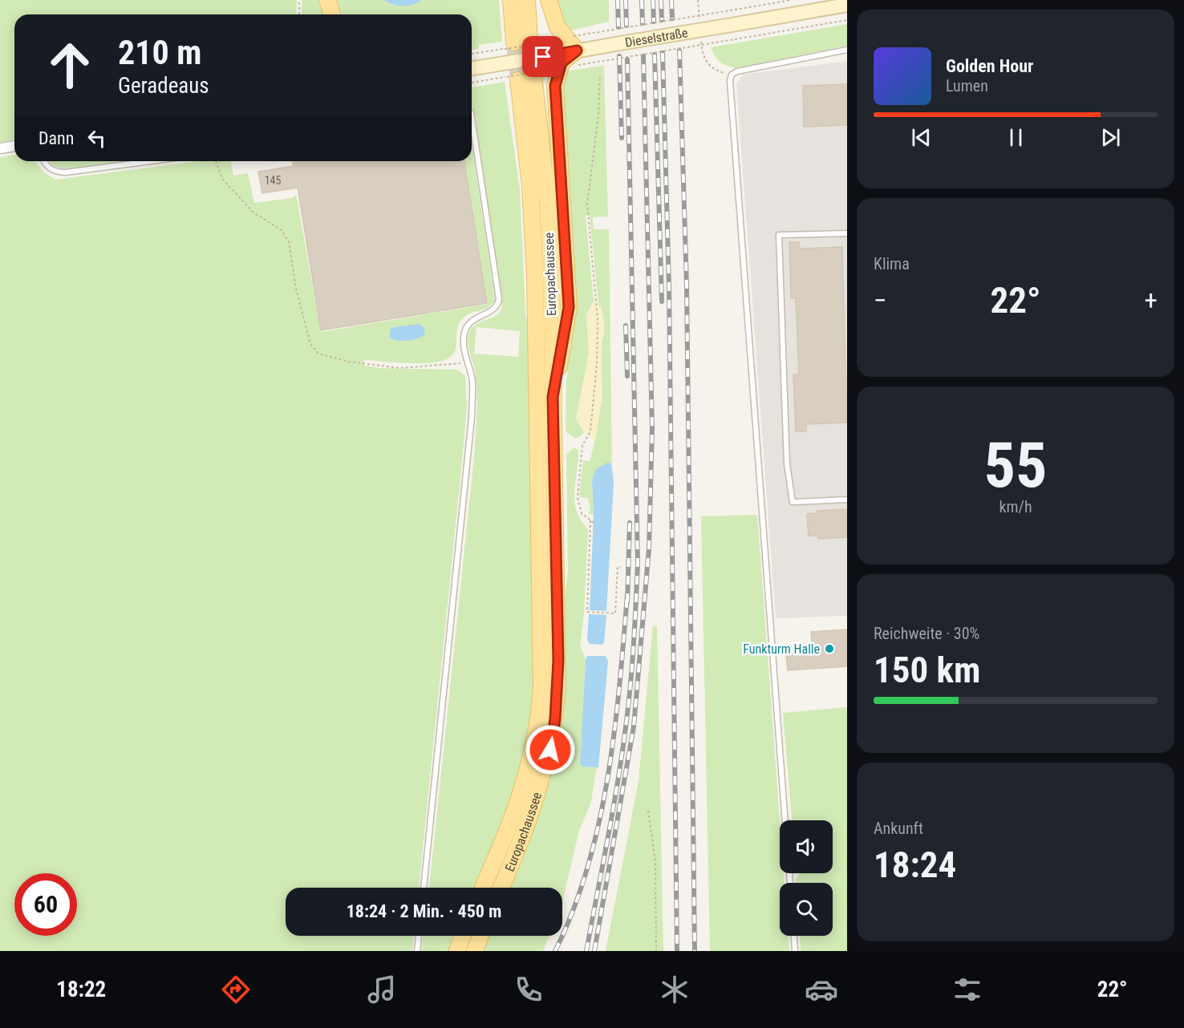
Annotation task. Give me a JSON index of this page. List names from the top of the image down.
{
  "streets": {
    "main road": ["Europachaussee"],
    "street": ["Dieselstraße"]
  },
  "places": ["Funkturm Halle"],
  "house_numbers": ["145"],
  "page": {
    "turn": ["210 m", "Geradeaus"],
    "song": ["Golden Hour", "Lumen"],
    "then": "Dann",
    "tile": [
      "Klima",
      ["55", "km/h"],
      ["Reichweite · 30%", "150 km"],
      ["Ankunft", "18:24"]
    ],
    "heat": ["−", "22°", "+"],
    "limit": "60",
    "trip": "18:24 · 2 Min. · 450 m",
    "tabs": ["18:22", "22°"]
  }
}
